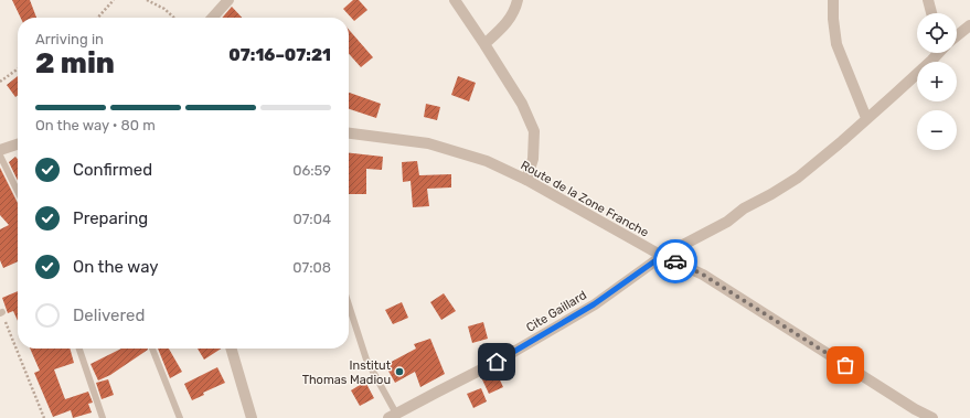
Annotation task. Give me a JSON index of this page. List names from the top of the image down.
{
  "streets": {
    "street": ["Route de la Zone Franche", "Cite Gaillard"]
  },
  "crossings": [
    ["Route de la Zone Franche", "Cite Gaillard"]
  ],
  "places": ["Institut Thomas Madiou"],
  "page": {
    "map_buttons": ["+", "−"],
    "heading": ["2 min", "Arriving in", "07:16–07:21"],
    "bar": "On the way · 80 m",
    "list": [
      ["Confirmed", "06:59"],
      ["Preparing", "07:04"],
      ["On the way", "07:08"],
      "Delivered"
    ]
  }
}
